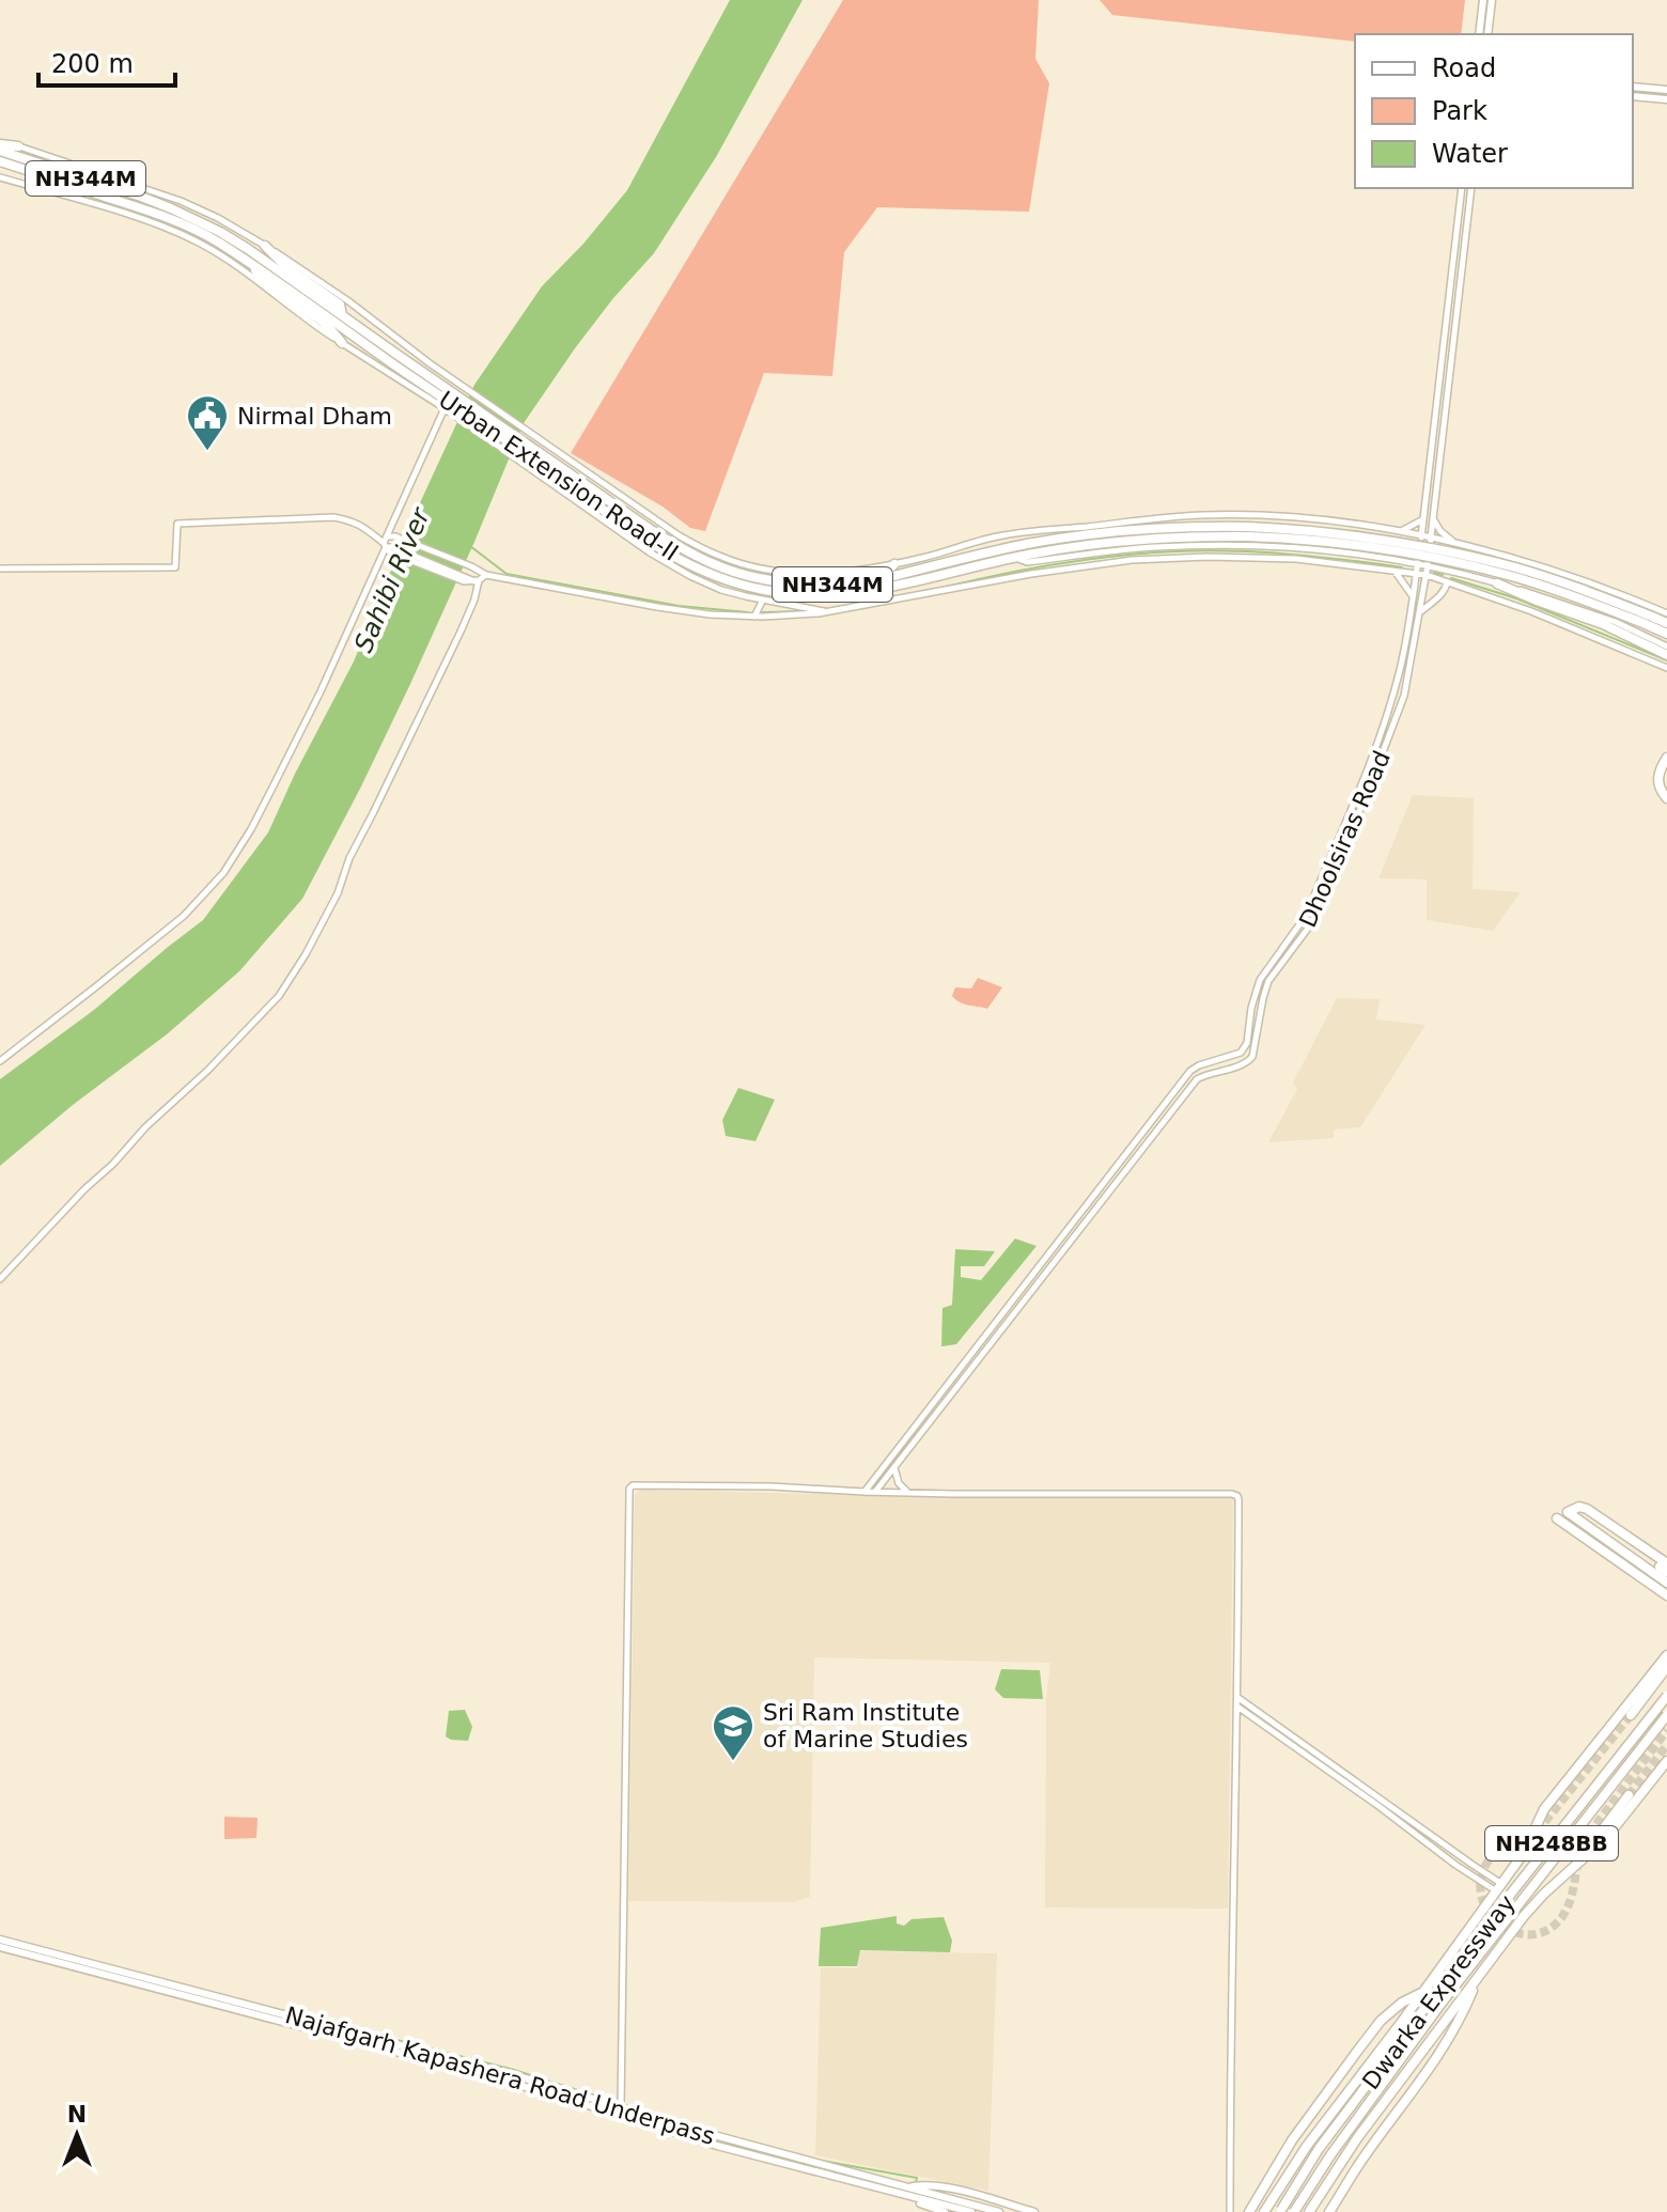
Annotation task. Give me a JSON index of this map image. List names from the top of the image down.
{
  "streets": {
    "highway": [
      "NH344M",
      "Urban Extension Road-II",
      "NH248BB",
      "Dwarka Expressway"
    ],
    "main road": ["Najafgarh Kapashera Road Underpass"],
    "street": ["Dhoolsiras Road"]
  },
  "water": ["Sahibi River"],
  "places": {
    "public building": ["Nirmal Dham"],
    "school or university": ["Sri Ram Institute of Marine Studies"]
  },
  "legend": ["Road", "Park", "Water"],
  "scale_bar": "200 m",
  "north": "top"
}
